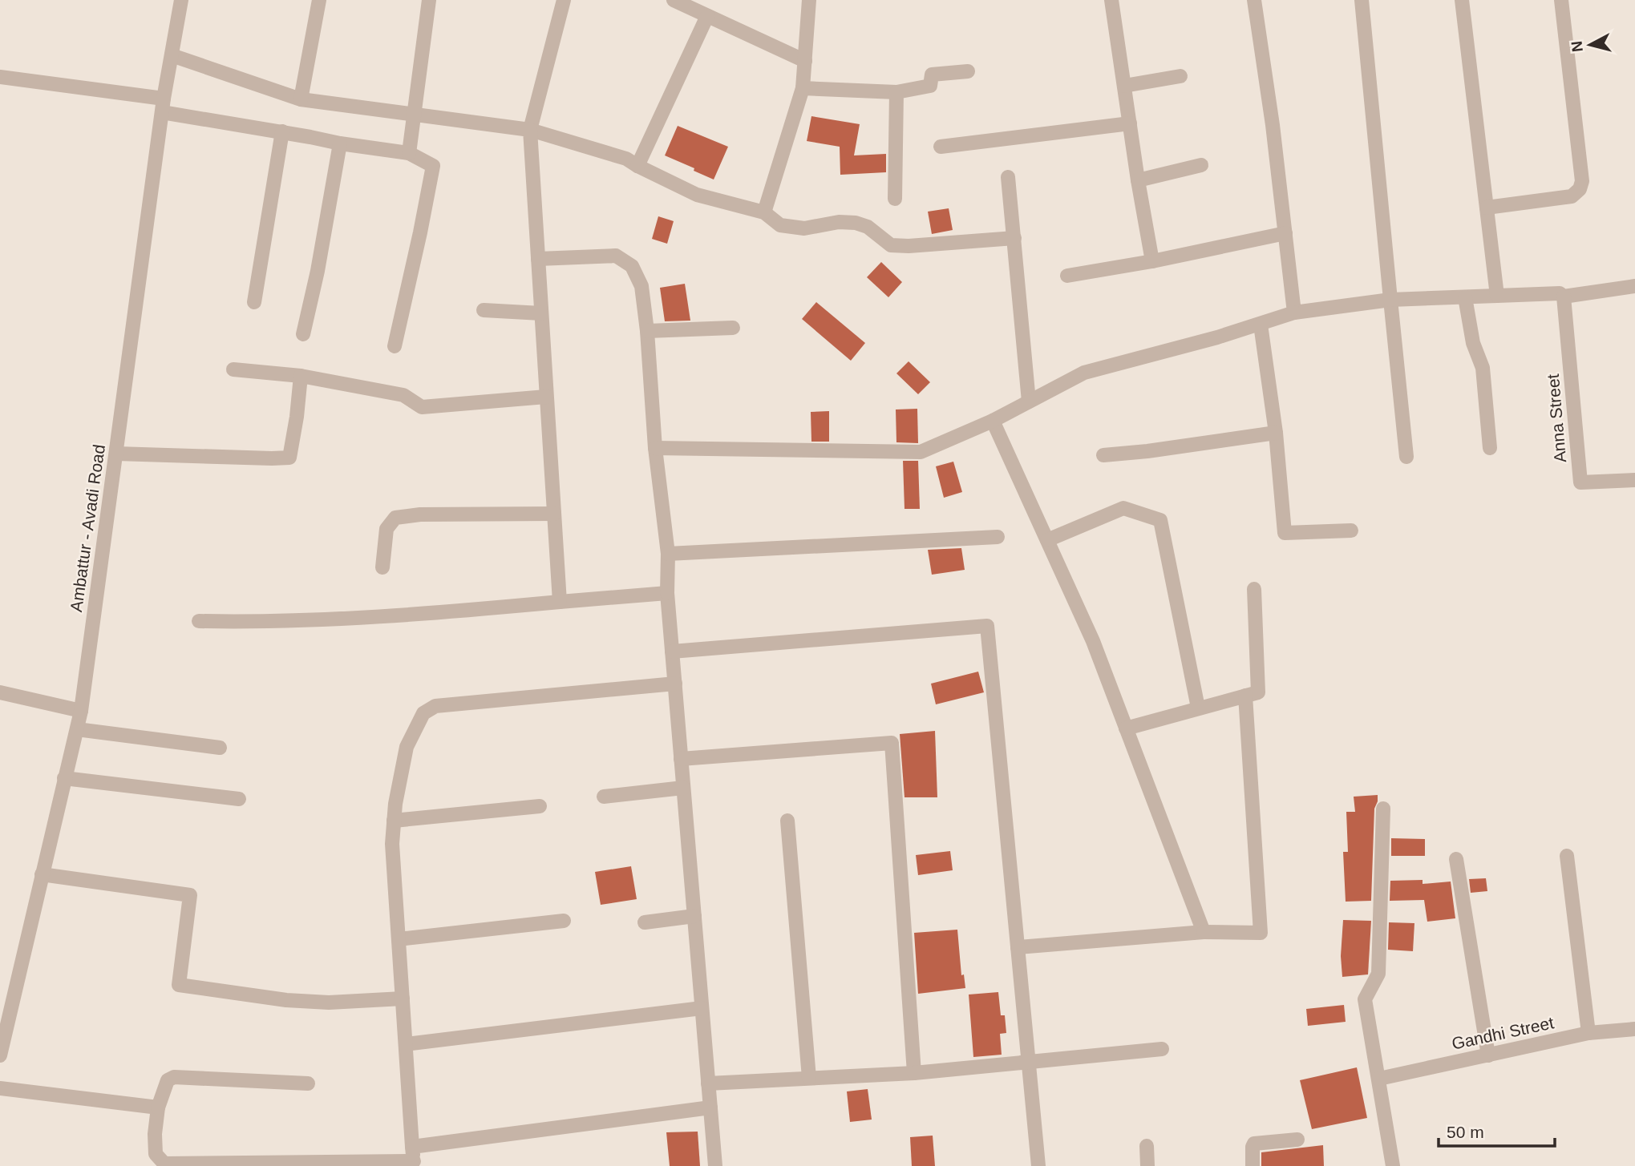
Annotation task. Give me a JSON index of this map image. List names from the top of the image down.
{
  "streets": {
    "street": ["Anna Street", "Ambattur - Avadi Road", "Gandhi Street"]
  },
  "scale_bar": "50 m",
  "north": "left"
}
